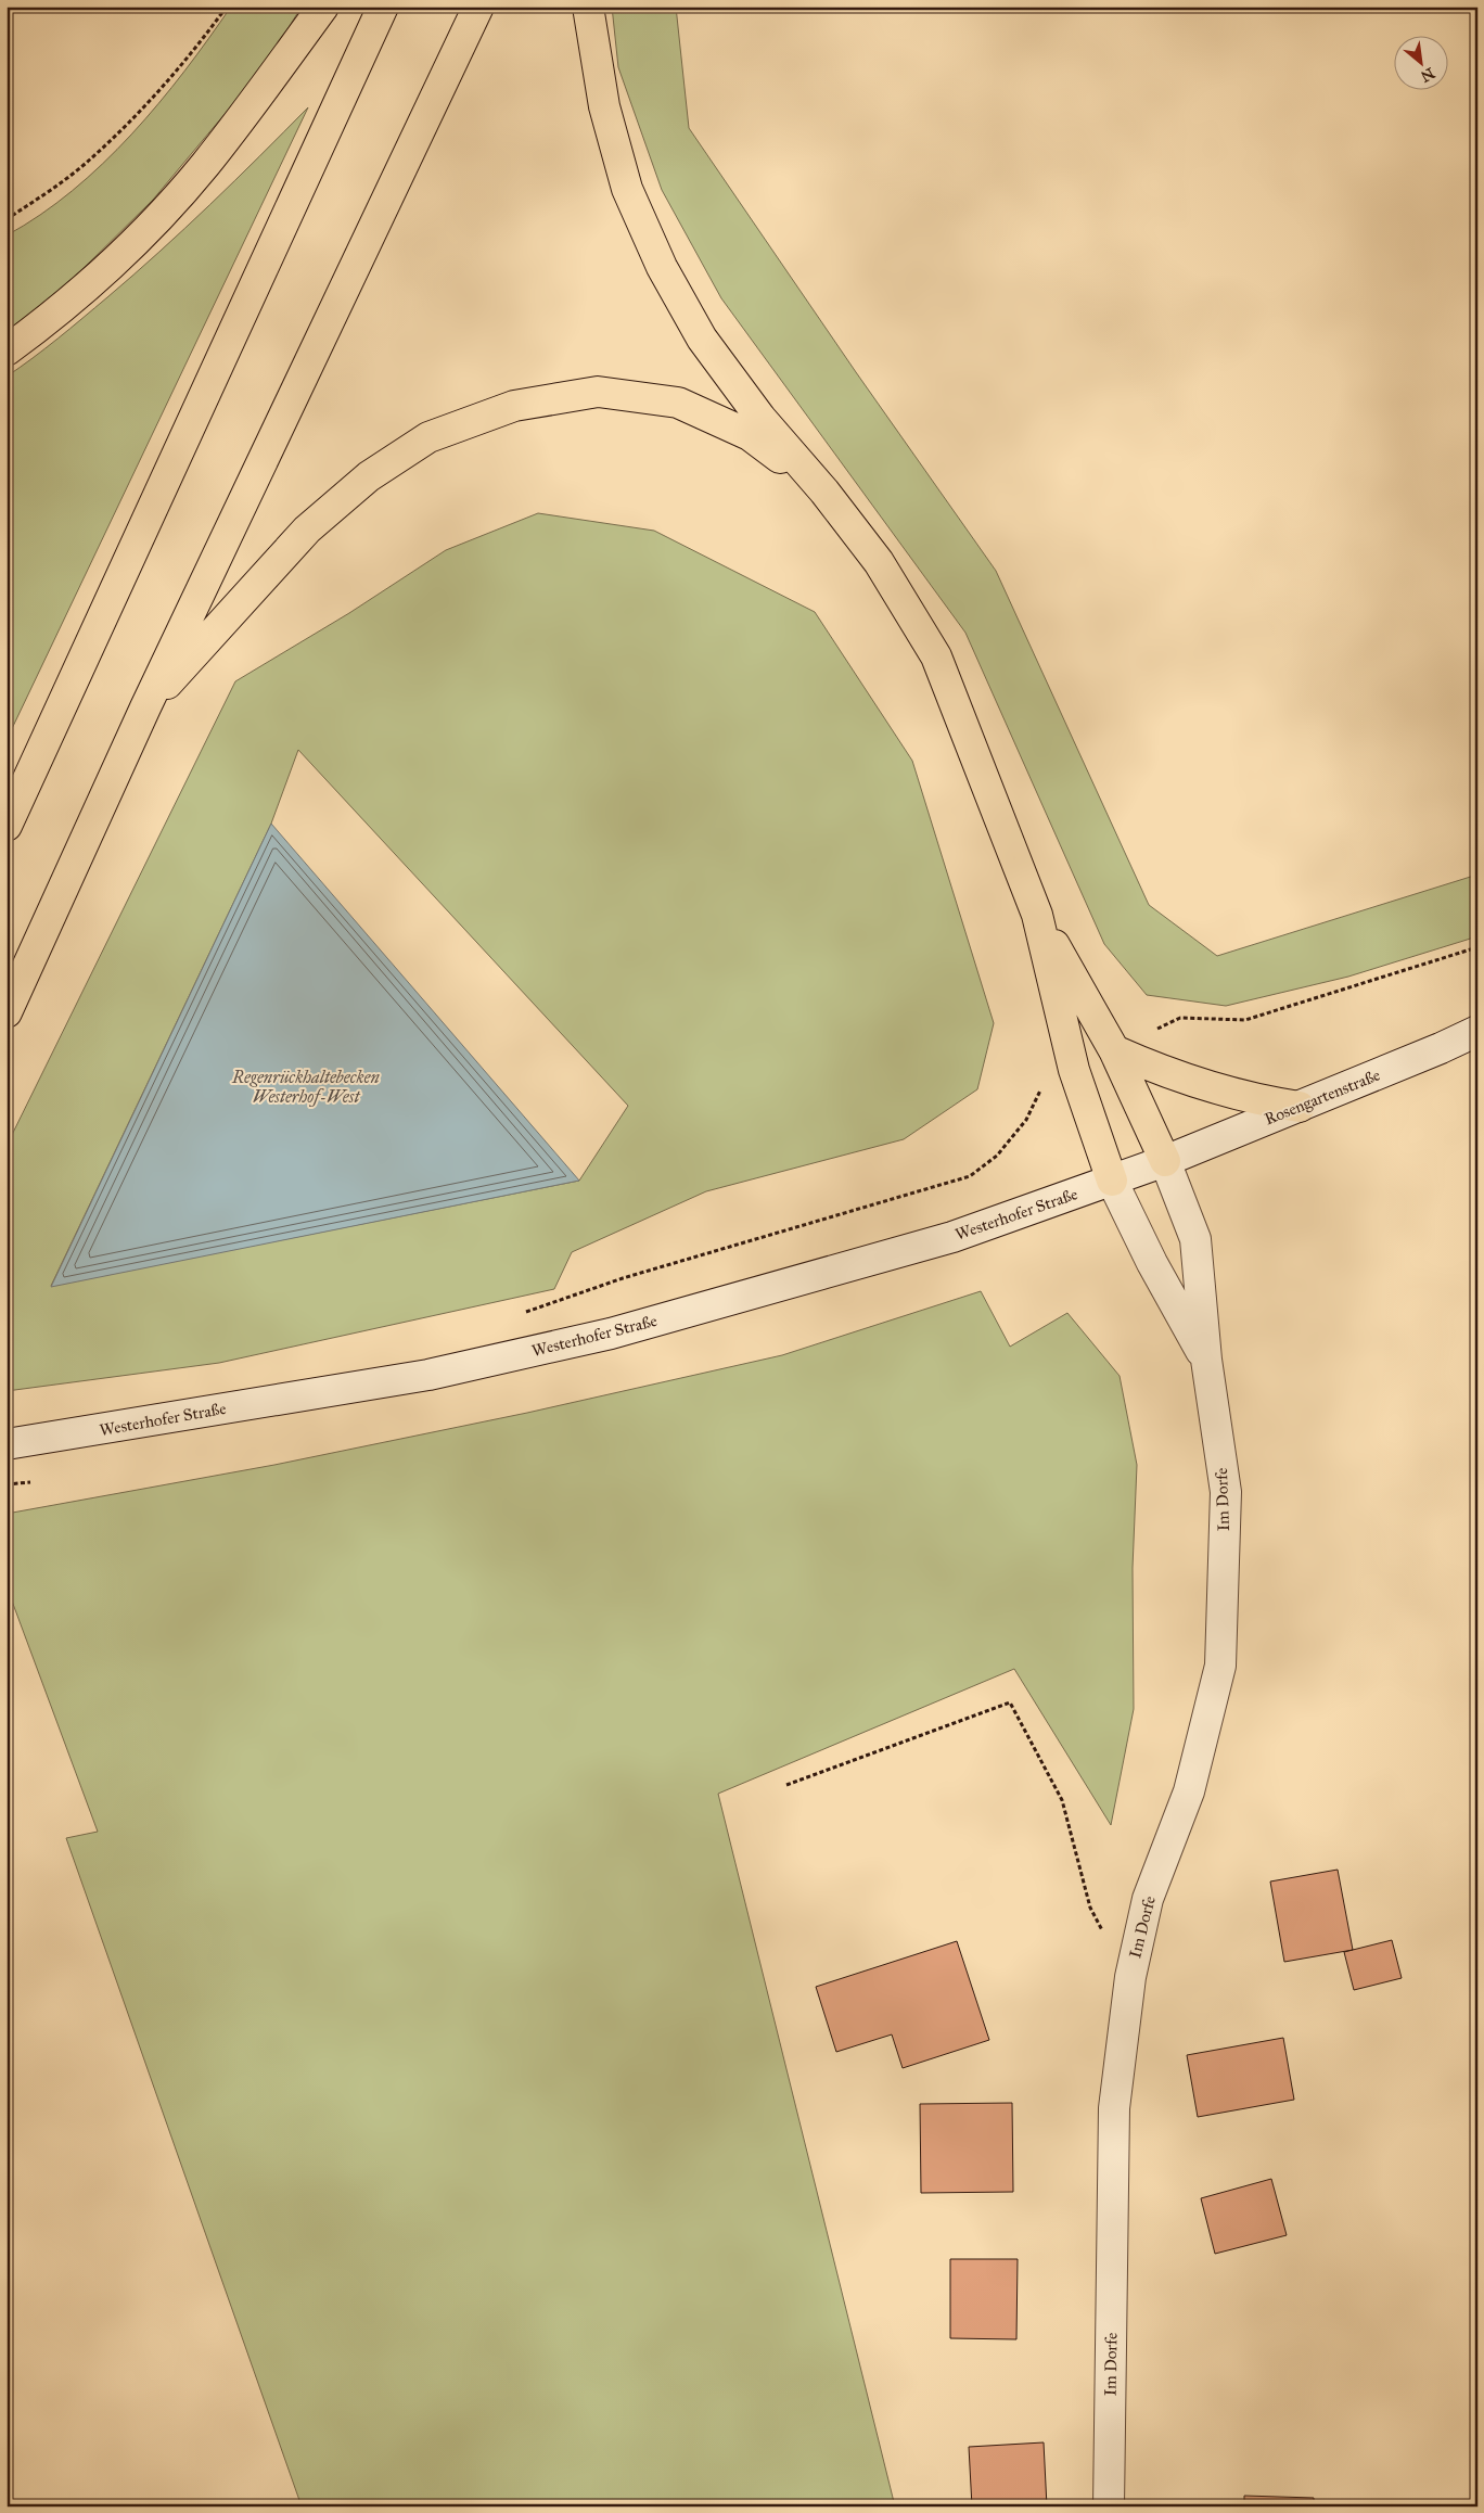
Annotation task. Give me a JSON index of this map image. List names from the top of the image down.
{
  "streets": {
    "street": ["Rosengartenstraße", "Westerhofer Straße", "Im Dorfe"]
  },
  "crossings": [
    ["Rosengartenstraße", "Westerhofer Straße"],
    ["Rosengartenstraße", "Im Dorfe"],
    ["Westerhofer Straße", "Im Dorfe"]
  ],
  "water": ["Regenrückhaltebecken Westerhof-West"],
  "north": "bottom right"
}
